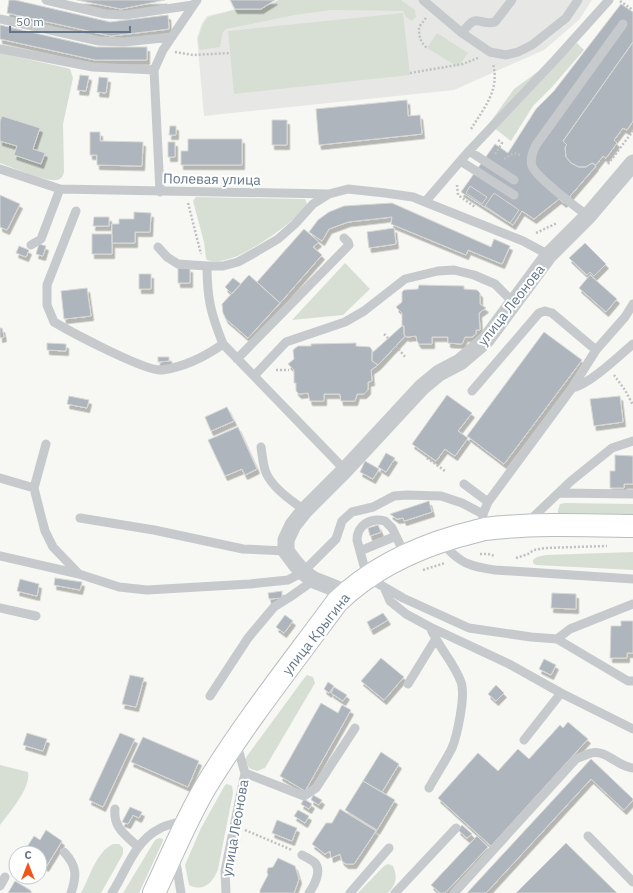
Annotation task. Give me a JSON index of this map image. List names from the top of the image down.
{
  "streets": {
    "main road": ["улица Крыгина"],
    "street": ["улица Леонова"],
    "lane": ["Полевая улица"]
  },
  "crossings": [
    ["Полевая улица", "улица Леонова"],
    ["улица Леонова", "улица Крыгина"]
  ],
  "scale_bar": "50 m",
  "north": "top"
}
